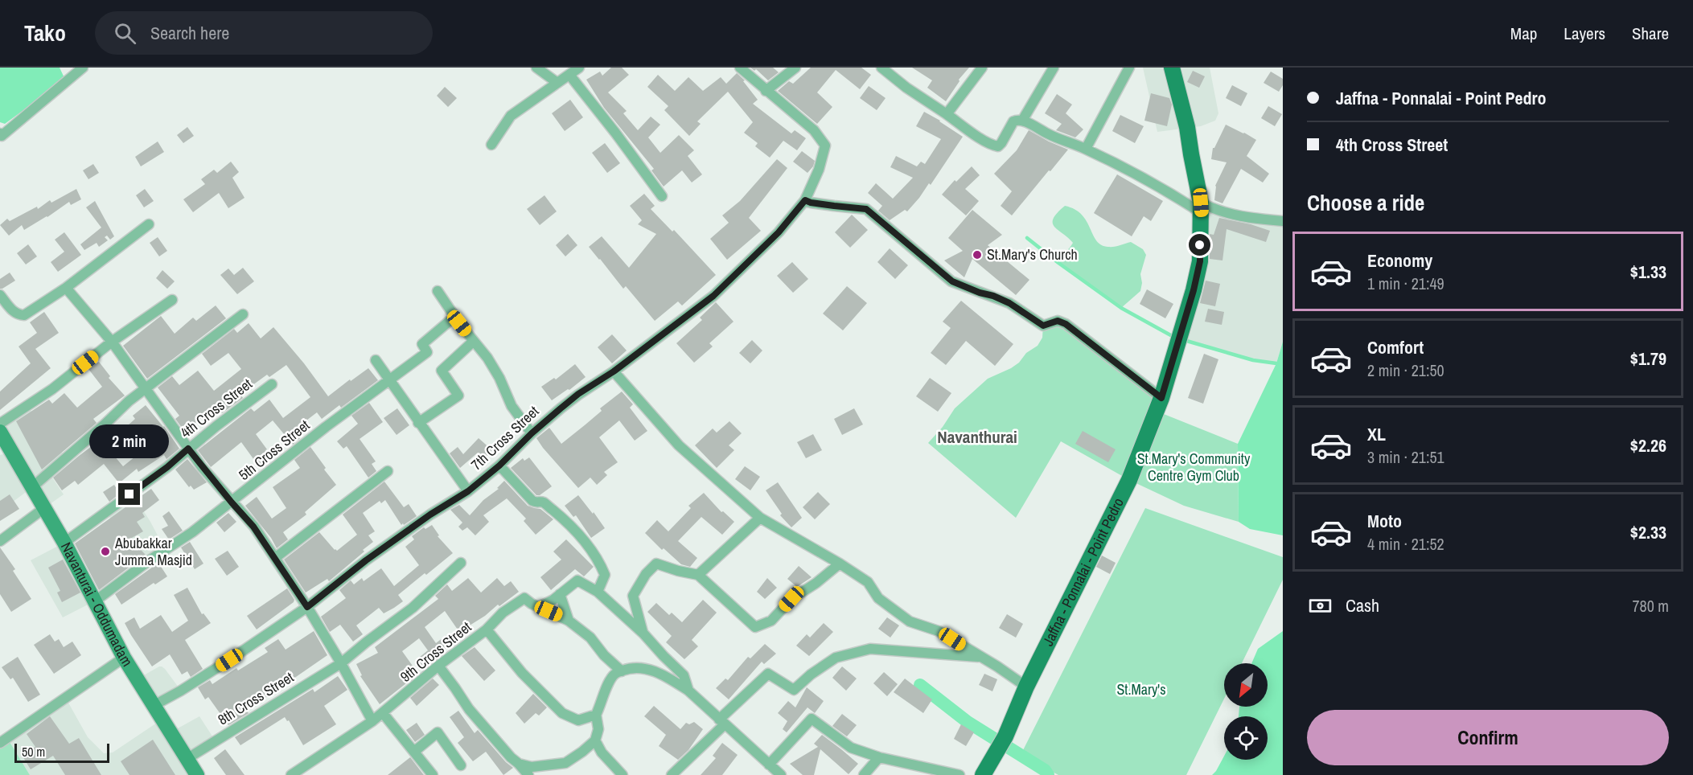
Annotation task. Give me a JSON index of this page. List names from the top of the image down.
{
  "streets": {
    "main road": ["Jaffna - Ponnalai - Point Pedro", "Navanturai - Oddumadam"],
    "street": [
      "4th Cross Street",
      "7th Cross Street",
      "5th Cross Street",
      "9th Cross Street",
      "8th Cross Street"
    ]
  },
  "crossings": [
    ["4th Cross Street", "Navanturai - Oddumadam"],
    ["7th Cross Street", "Navanturai - Oddumadam"],
    ["5th Cross Street", "Navanturai - Oddumadam"],
    ["Navanturai - Oddumadam", "8th Cross Street"]
  ],
  "districts": ["Navanthurai"],
  "parks": ["St.Mary's Community Centre Gym Club", "St.Mary's"],
  "places": ["St.Mary's Church", "Abubakkar Jumma Masjid"],
  "scale_bar": "50 m",
  "north": "bottom left",
  "page": {
    "header": "Tako",
    "search": "Search here",
    "nav": ["Map", "Layers", "Share"],
    "banner": ["Jaffna - Ponnalai - Point Pedro", "4th Cross Street"],
    "heading": "Choose a ride",
    "list": [
      {
        "name": "Economy",
        "note": "1 min · 21:49",
        "value": "$1.33"
      },
      {
        "name": "Comfort",
        "note": "2 min · 21:50",
        "value": "$1.79"
      },
      {
        "name": "XL",
        "note": "3 min · 21:51",
        "value": "$2.26"
      },
      {
        "name": "Moto",
        "note": "4 min · 21:52",
        "value": "$2.33"
      }
    ],
    "bubble": "2 min",
    "pay": ["Cash", "780 m"],
    "buttons": "Confirm",
    "scale": "50 m"
  }
}
